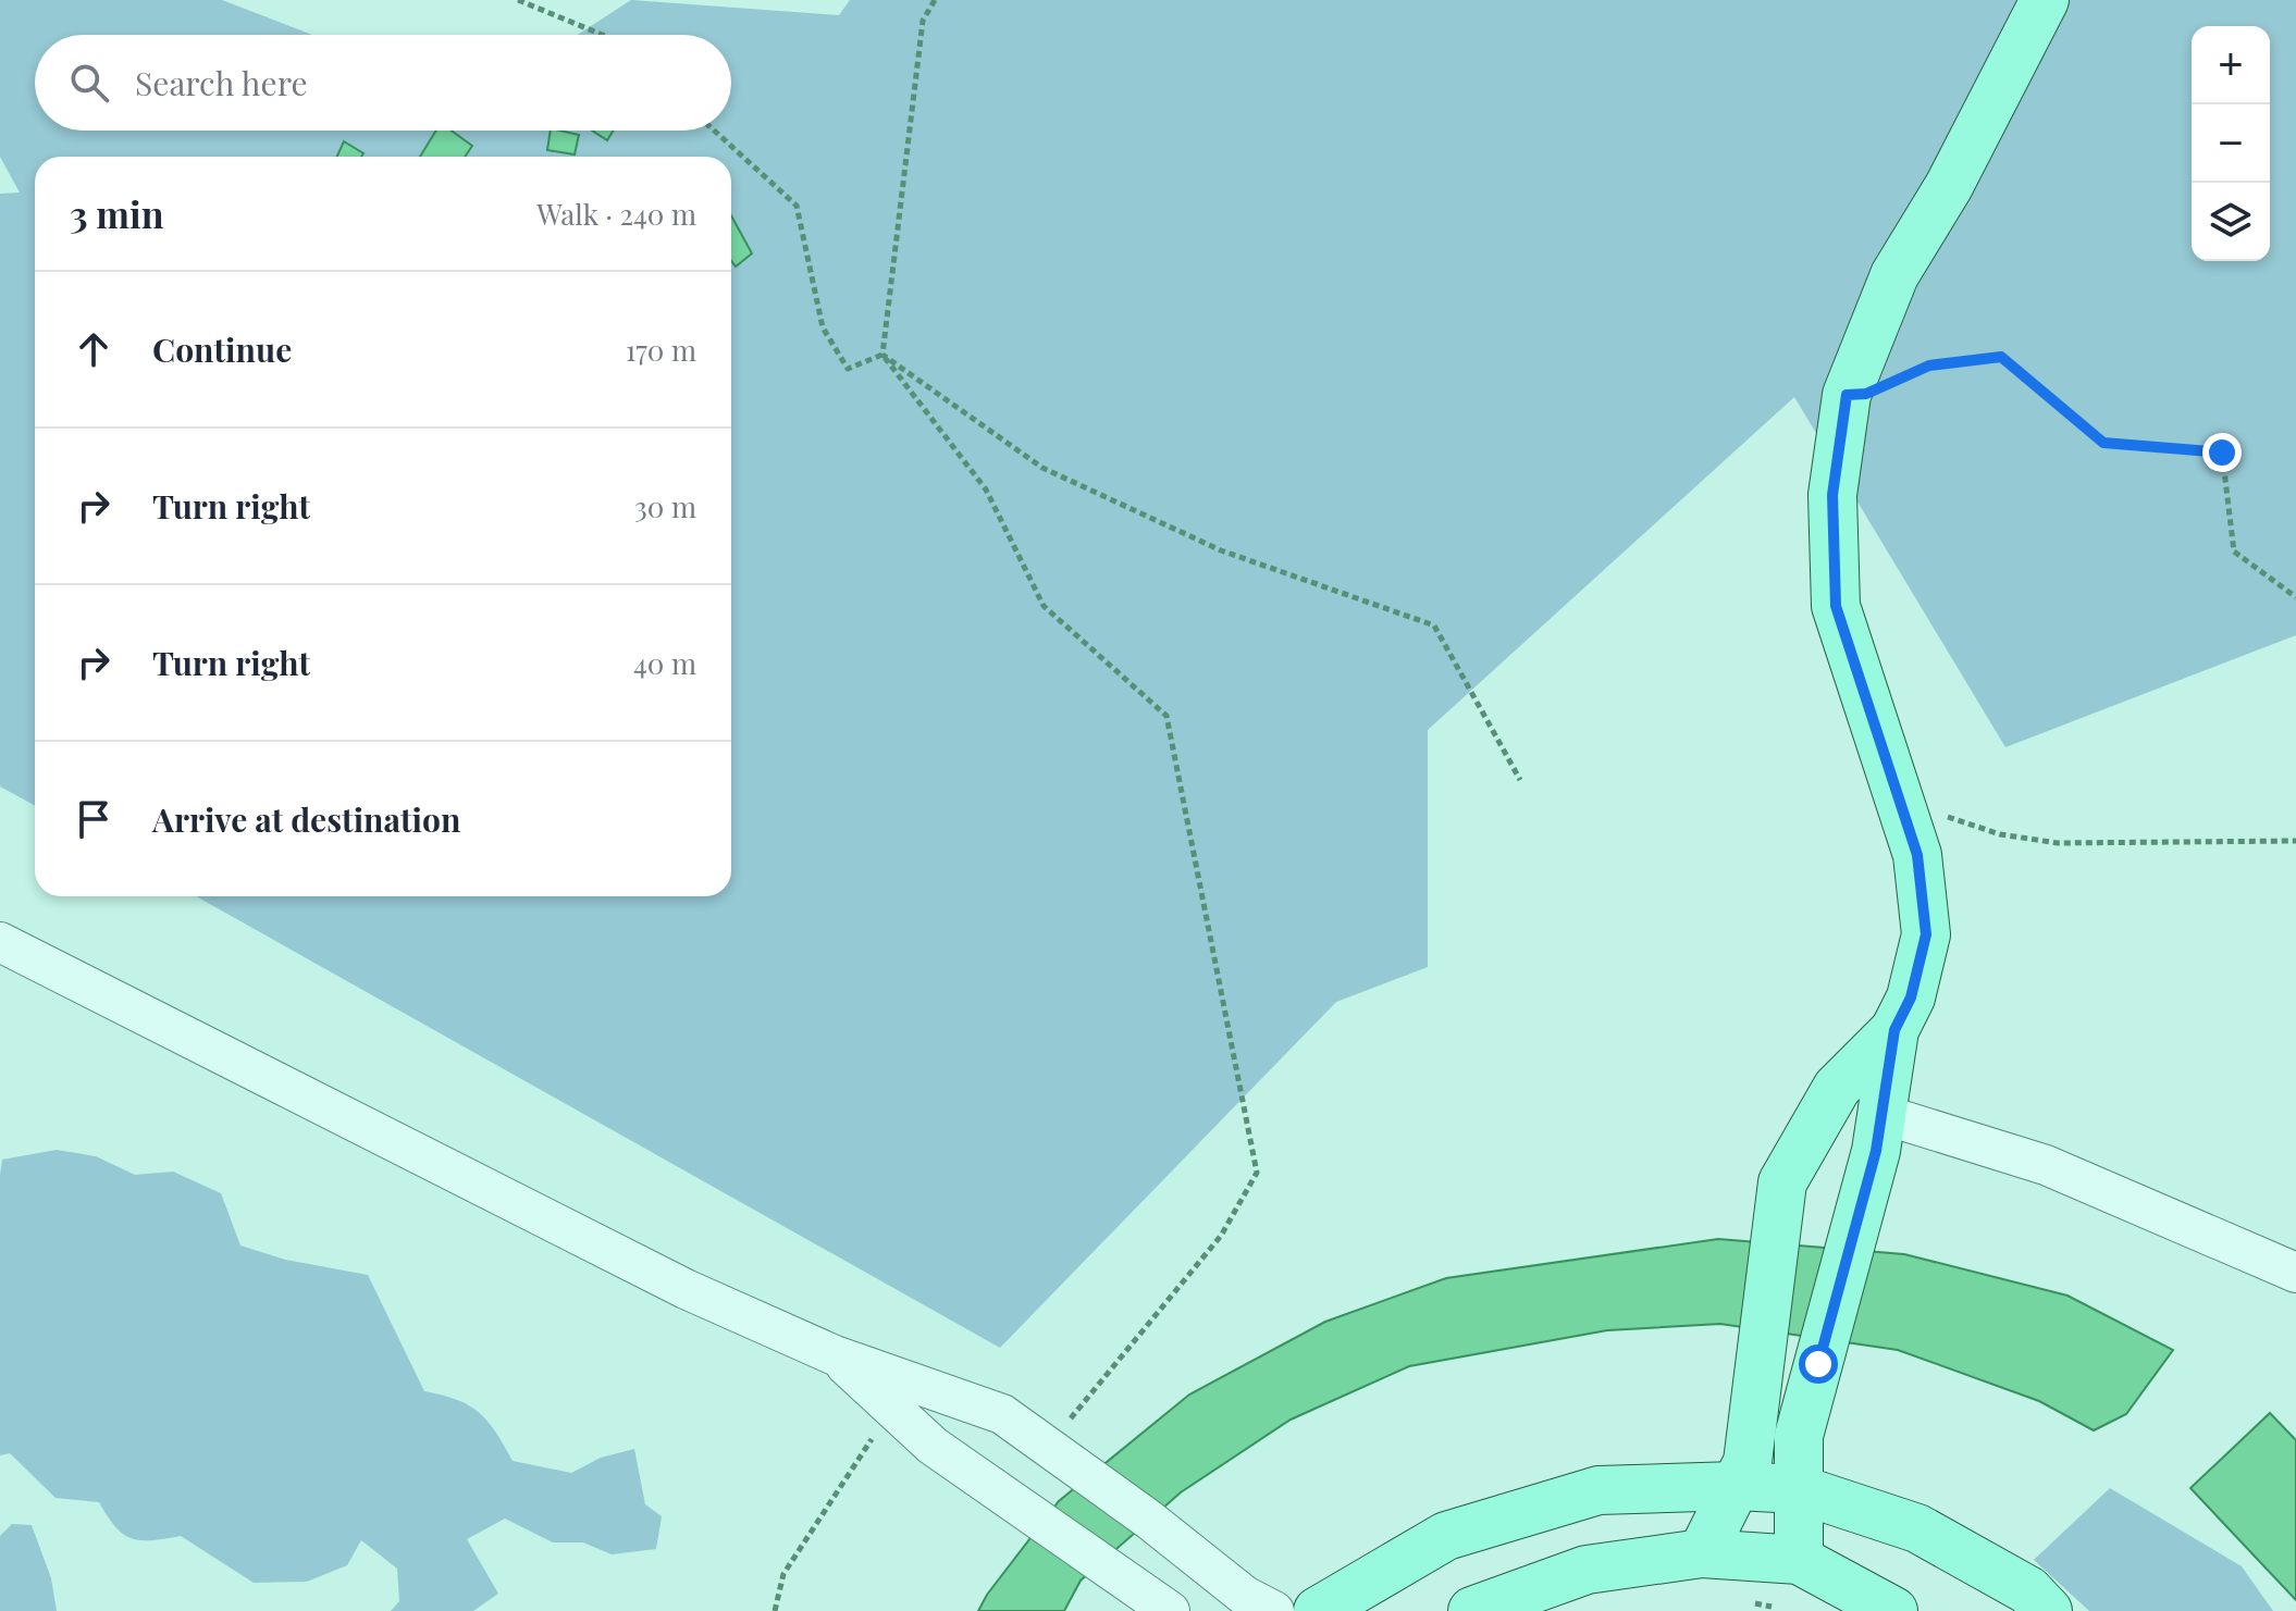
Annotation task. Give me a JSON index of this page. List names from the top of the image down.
{
  "page": {
    "map_buttons": ["+", "−"],
    "search": "Search here",
    "heading": ["3 min", "Walk · 240 m"],
    "list": [
      ["Continue", "170 m"],
      ["Turn right", "30 m"],
      ["Turn right", "40 m"],
      "Arrive at destination"
    ]
  }
}
